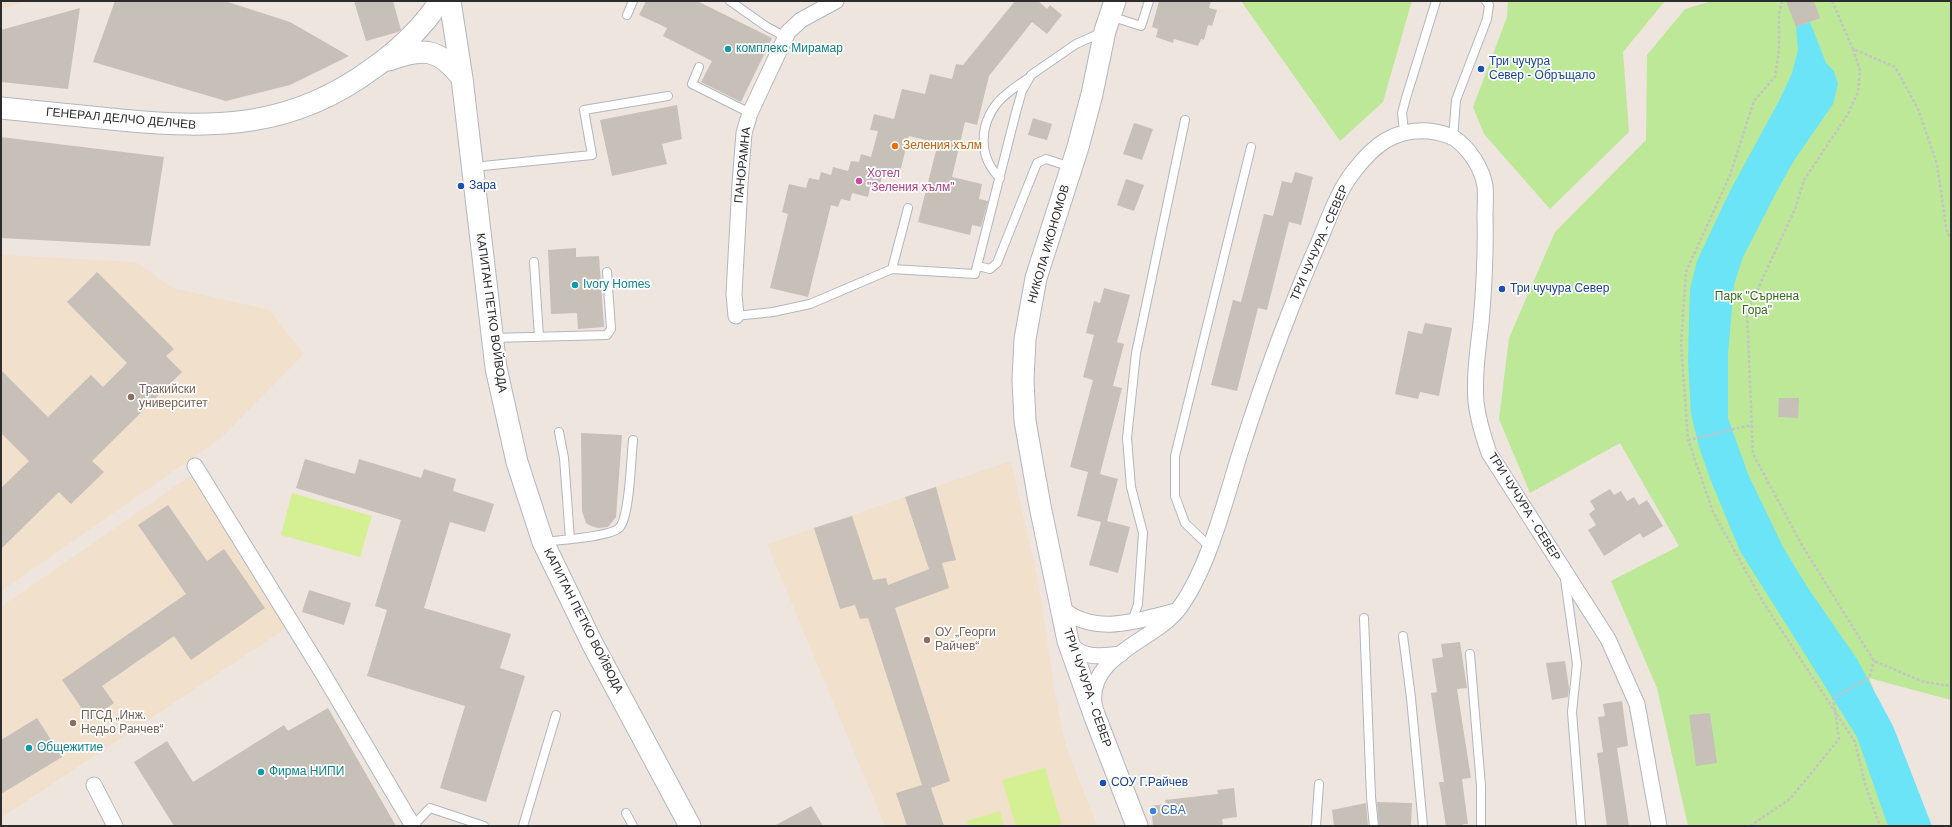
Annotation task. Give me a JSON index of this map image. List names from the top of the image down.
{
  "streets": {
    "street": [
      "ГЕНЕРАЛ ДЕЛЧО ДЕЛЧЕВ",
      "ПАНОРАМНА",
      "ТРИ ЧУЧУРА - СЕВЕР",
      "НИКОЛА ИКОНОМОВ",
      "КАПИТАН ПЕТКО ВОЙВОДА"
    ]
  },
  "crossings": [
    ["ТРИ ЧУЧУРА - СЕВЕР", "НИКОЛА ИКОНОМОВ"]
  ],
  "parks": ["Парк \"Сърнена Гора\""],
  "places": [
    "комплекс Мирамар",
    "Три чучура Север - Обръщало",
    "Зеления хълм",
    "Хотел \"Зеления хълм\"",
    "Зара",
    "Ivory Homes",
    "Три чучура Север",
    "Тракийски университет",
    "ОУ „Георги Райчев“",
    "ПГСД „Инж. Недьо Ранчев“",
    "Общежитие",
    "Фирма НИПИ",
    "СОУ Г.Райчев",
    "CBA"
  ]
}
